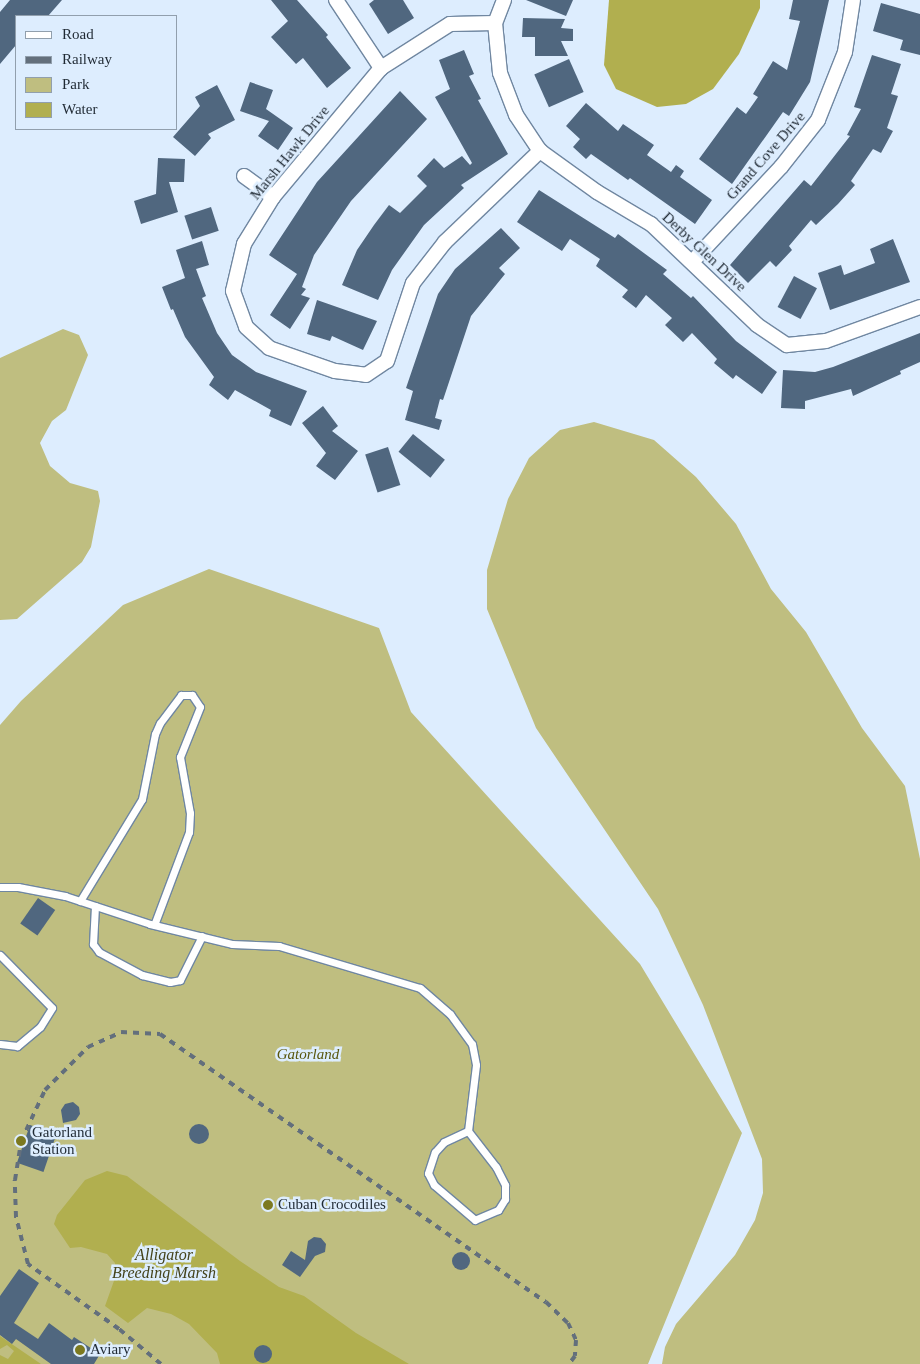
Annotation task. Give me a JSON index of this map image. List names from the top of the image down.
{
  "streets": {
    "street": ["Marsh Hawk Drive", "Grand Cove Drive", "Derby Glen Drive"]
  },
  "crossings": [
    ["Marsh Hawk Drive", "Derby Glen Drive"],
    ["Grand Cove Drive", "Derby Glen Drive"]
  ],
  "water": ["Alligator Breeding Marsh"],
  "parks": ["Gatorland"],
  "places": ["Gatorland Station", "Cuban Crocodiles", "Aviary"],
  "legend": [
    "Road",
    "Railway",
    "Park",
    "Water"
  ]
}
